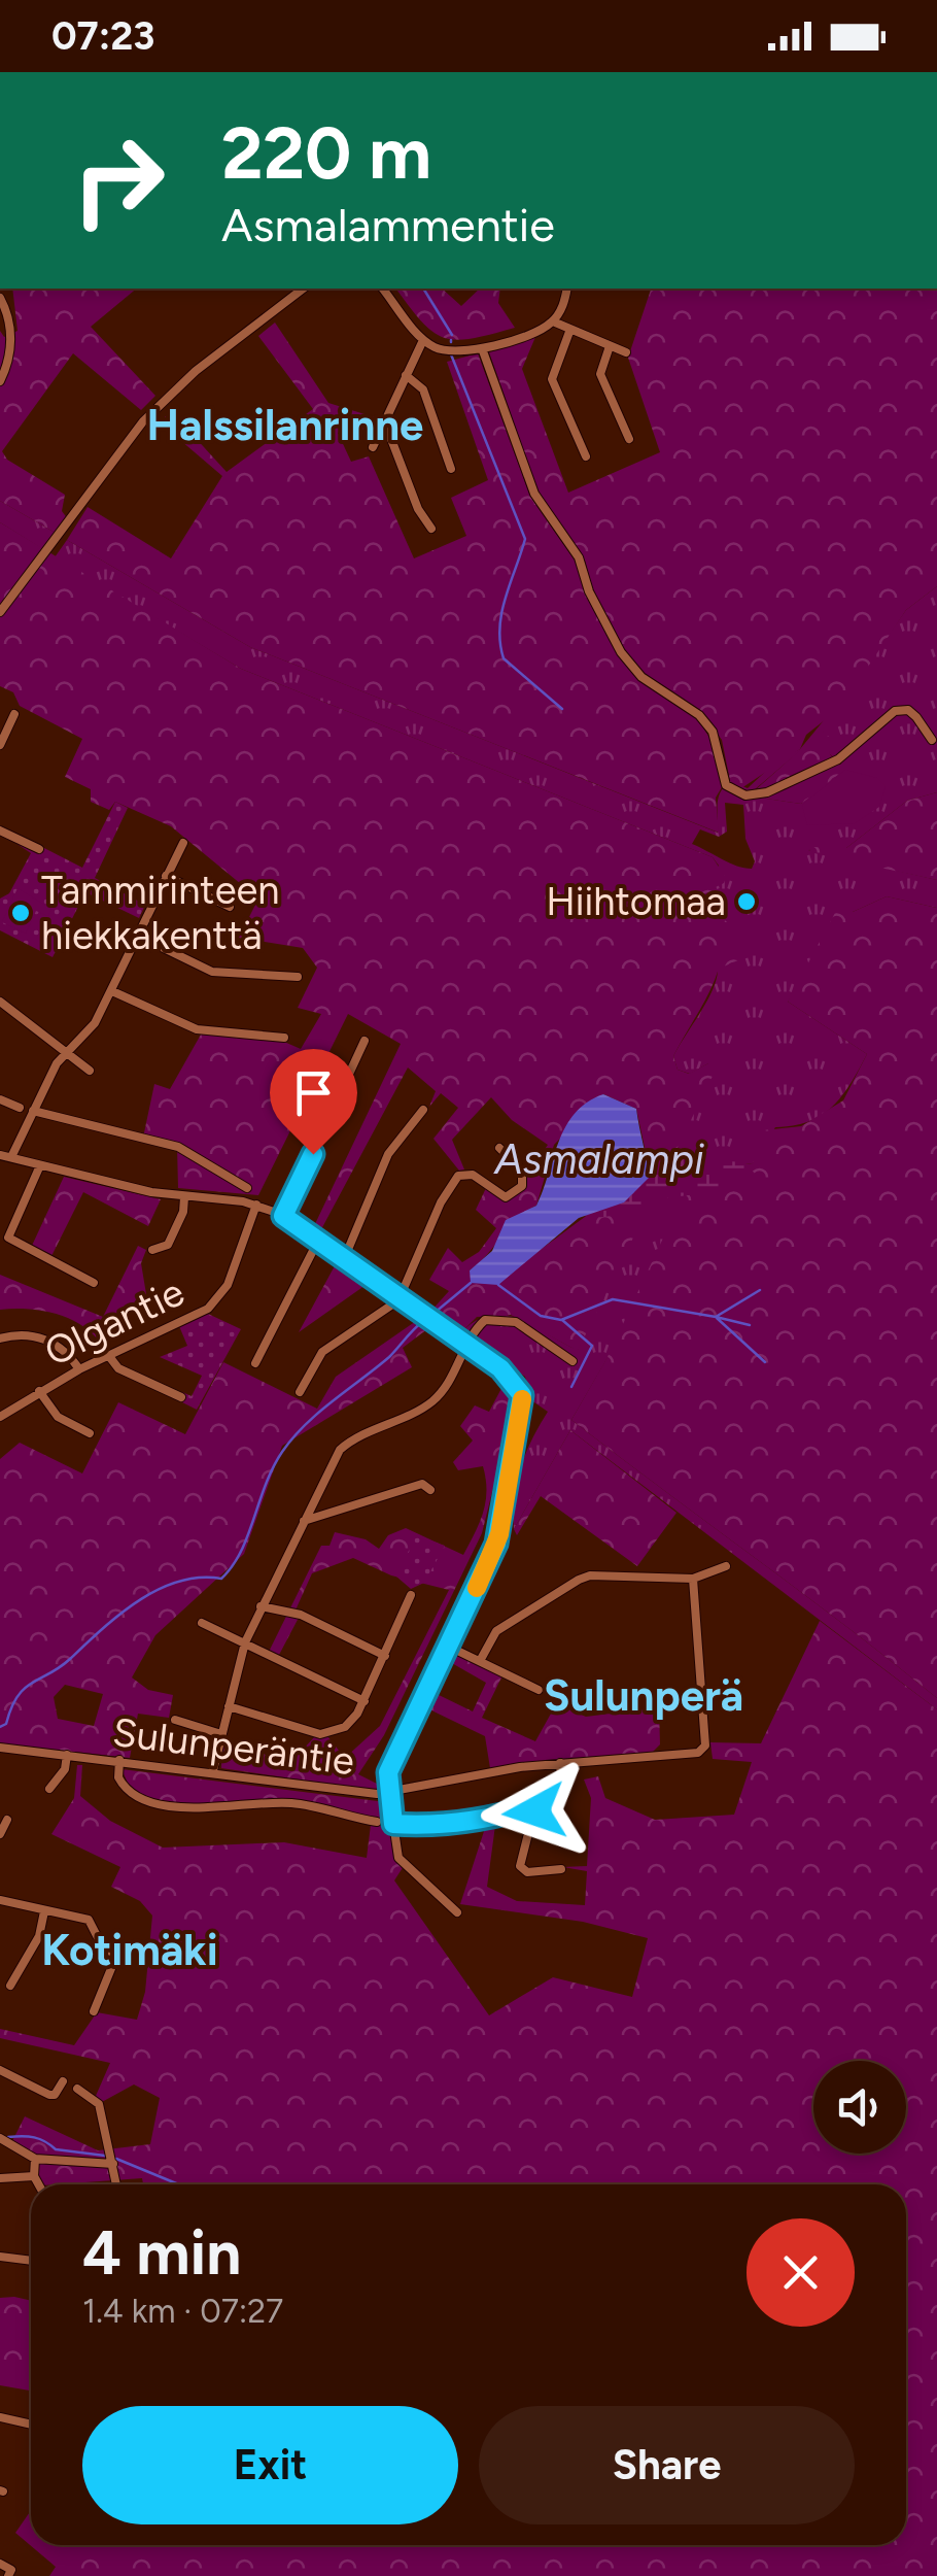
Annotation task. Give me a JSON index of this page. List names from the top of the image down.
{
  "streets": {
    "street": ["Olgantie", "Sulunperäntie"]
  },
  "districts": ["Halssilanrinne", "Sulunperä", "Kotimäki"],
  "water": ["Asmalampi"],
  "places": ["Hiihtomaa", "Tammirinteen hiekkakenttä"],
  "page": {
    "status": "07:23",
    "turn": ["220 m", "Asmalammentie"],
    "heading": ["4 min", "1.4 km · 07:27"],
    "buttons": ["Exit", "Share"]
  }
}
